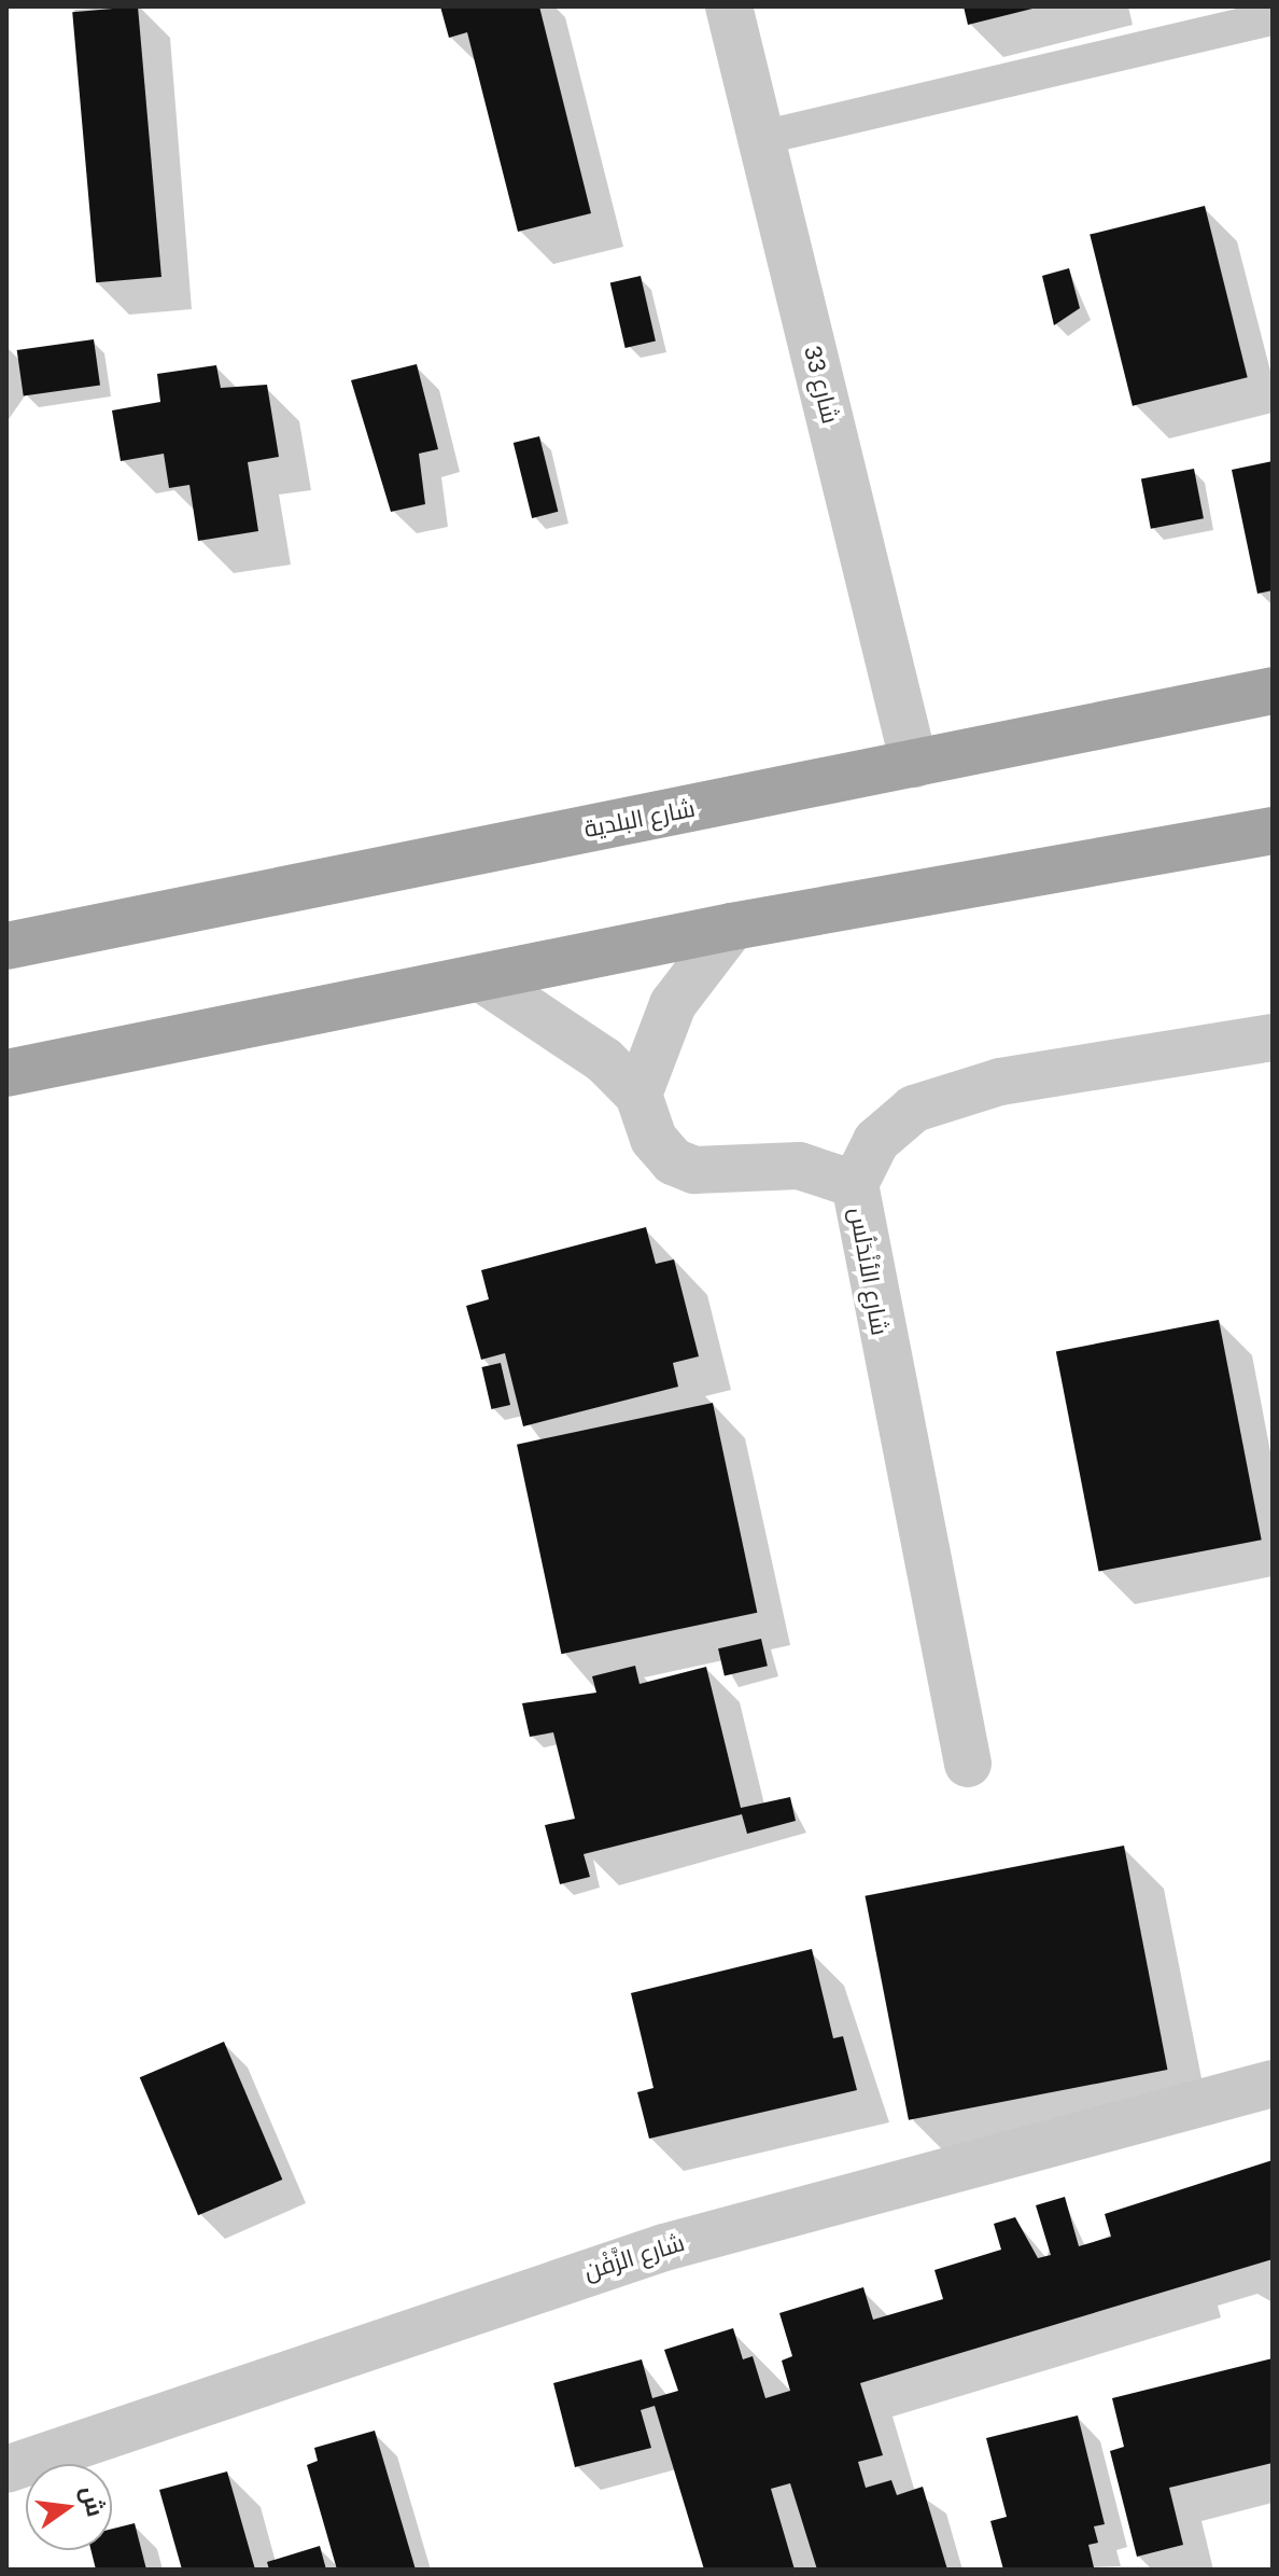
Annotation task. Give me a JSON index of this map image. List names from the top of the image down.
{
  "streets": {
    "main road": ["شارع البلدية"],
    "street": ["شارع 33", "شارع الأنْدَلُس", "شارع الزَّفْن"]
  },
  "crossings": [
    ["شارع 33", "شارع البلدية"]
  ],
  "north": "right"
}
